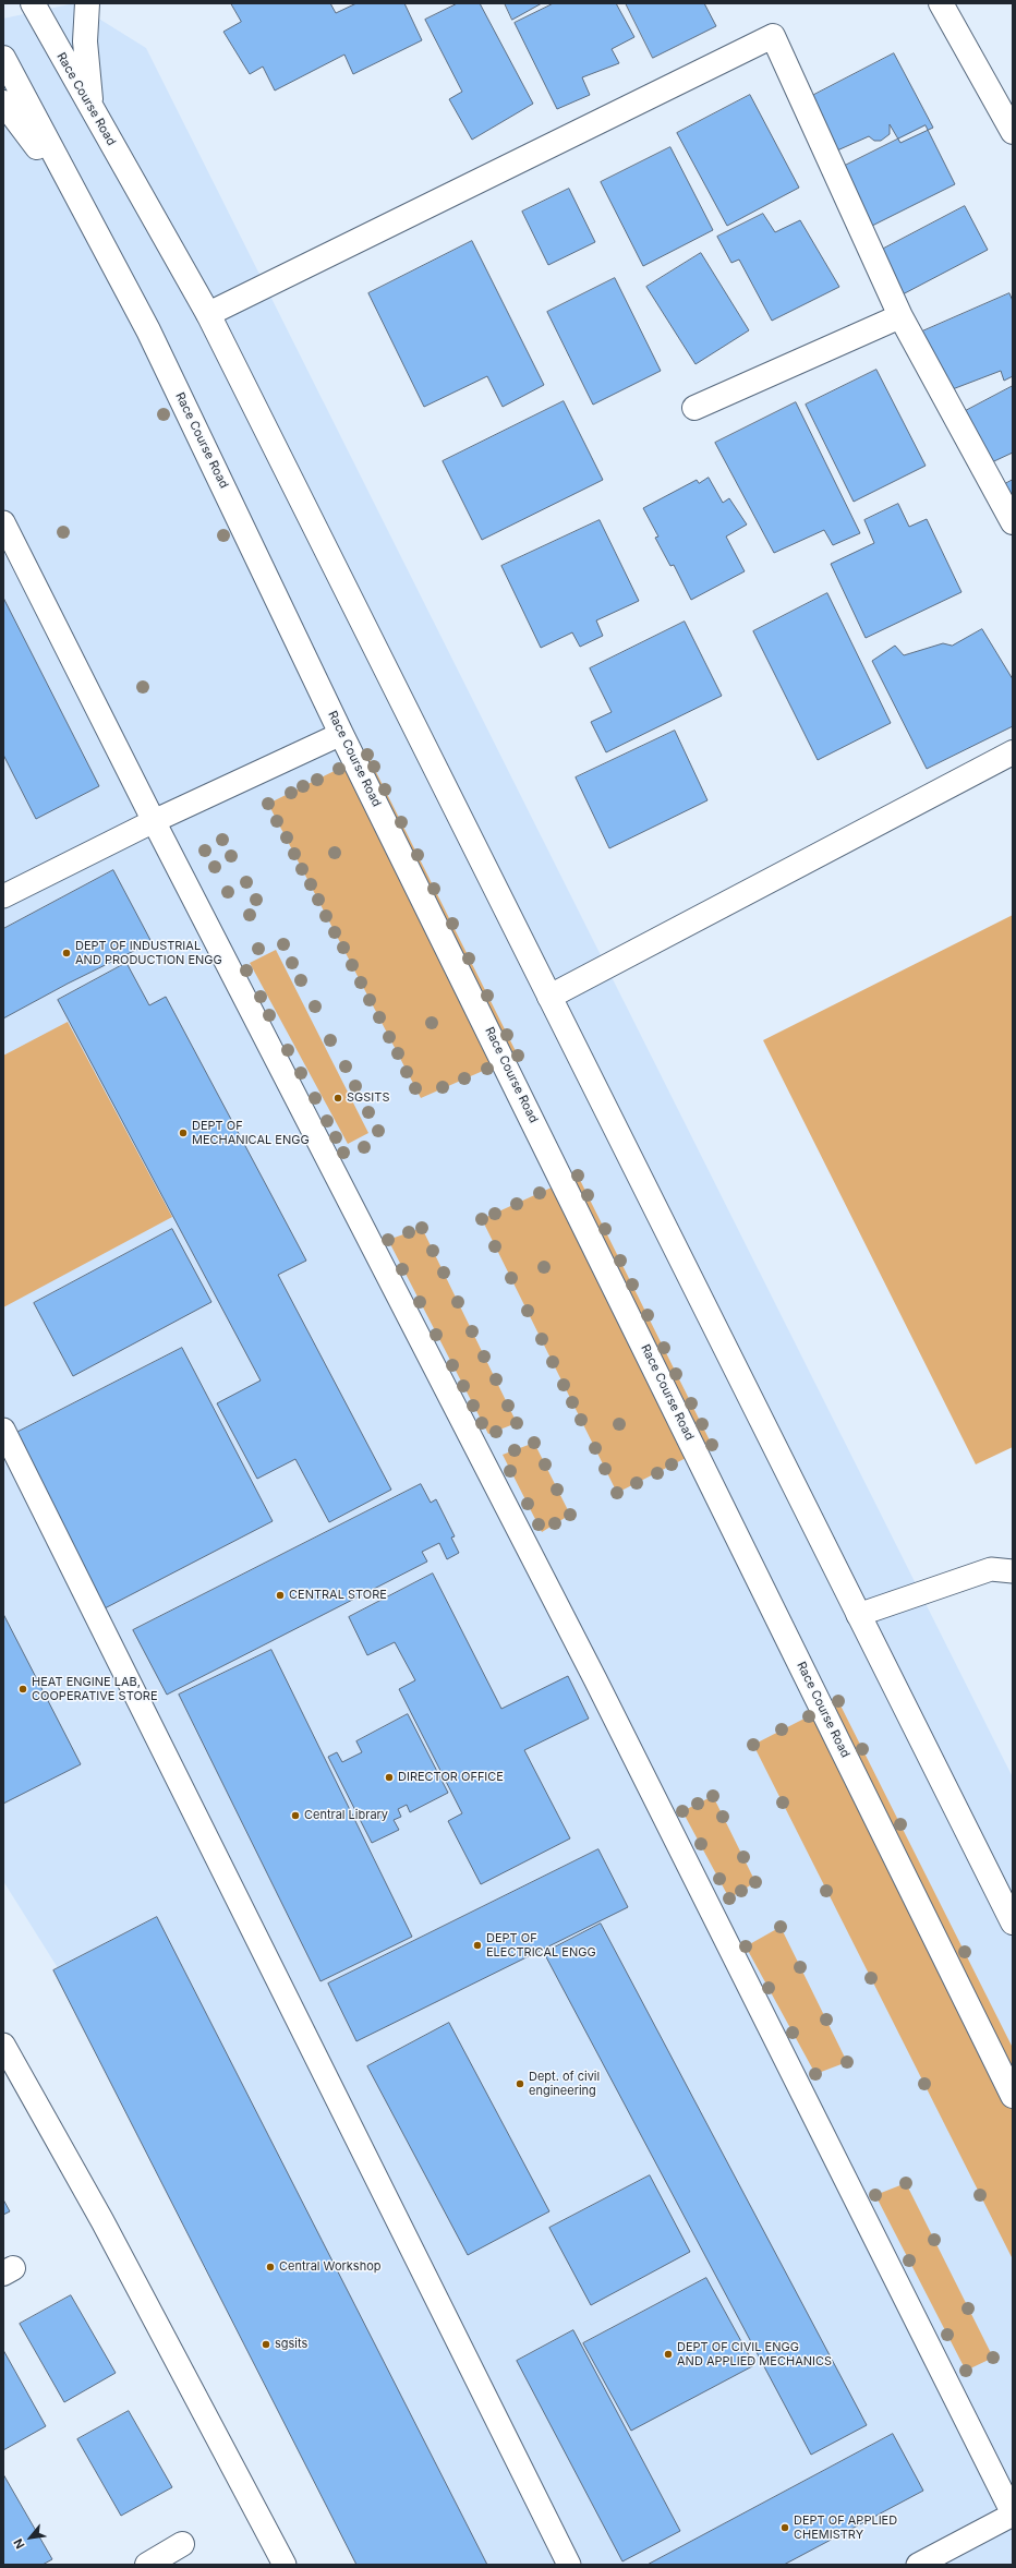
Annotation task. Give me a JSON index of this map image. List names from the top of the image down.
{
  "streets": {
    "street": ["Race Course Road"]
  },
  "places": [
    "DEPT OF INDUSTRIAL AND PRODUCTION ENGG",
    "SGSITS",
    "DEPT OF MECHANICAL ENGG",
    "CENTRAL STORE",
    "HEAT ENGINE LAB, COOPERATIVE STORE",
    "DIRECTOR OFFICE",
    "Central Library",
    "DEPT OF ELECTRICAL ENGG",
    "Dept. of civil engineering",
    "Central Workshop",
    "sgsits",
    "DEPT OF CIVIL ENGG AND APPLIED MECHANICS",
    "DEPT OF APPLIED CHEMISTRY"
  ],
  "north": "bottom left"
}
